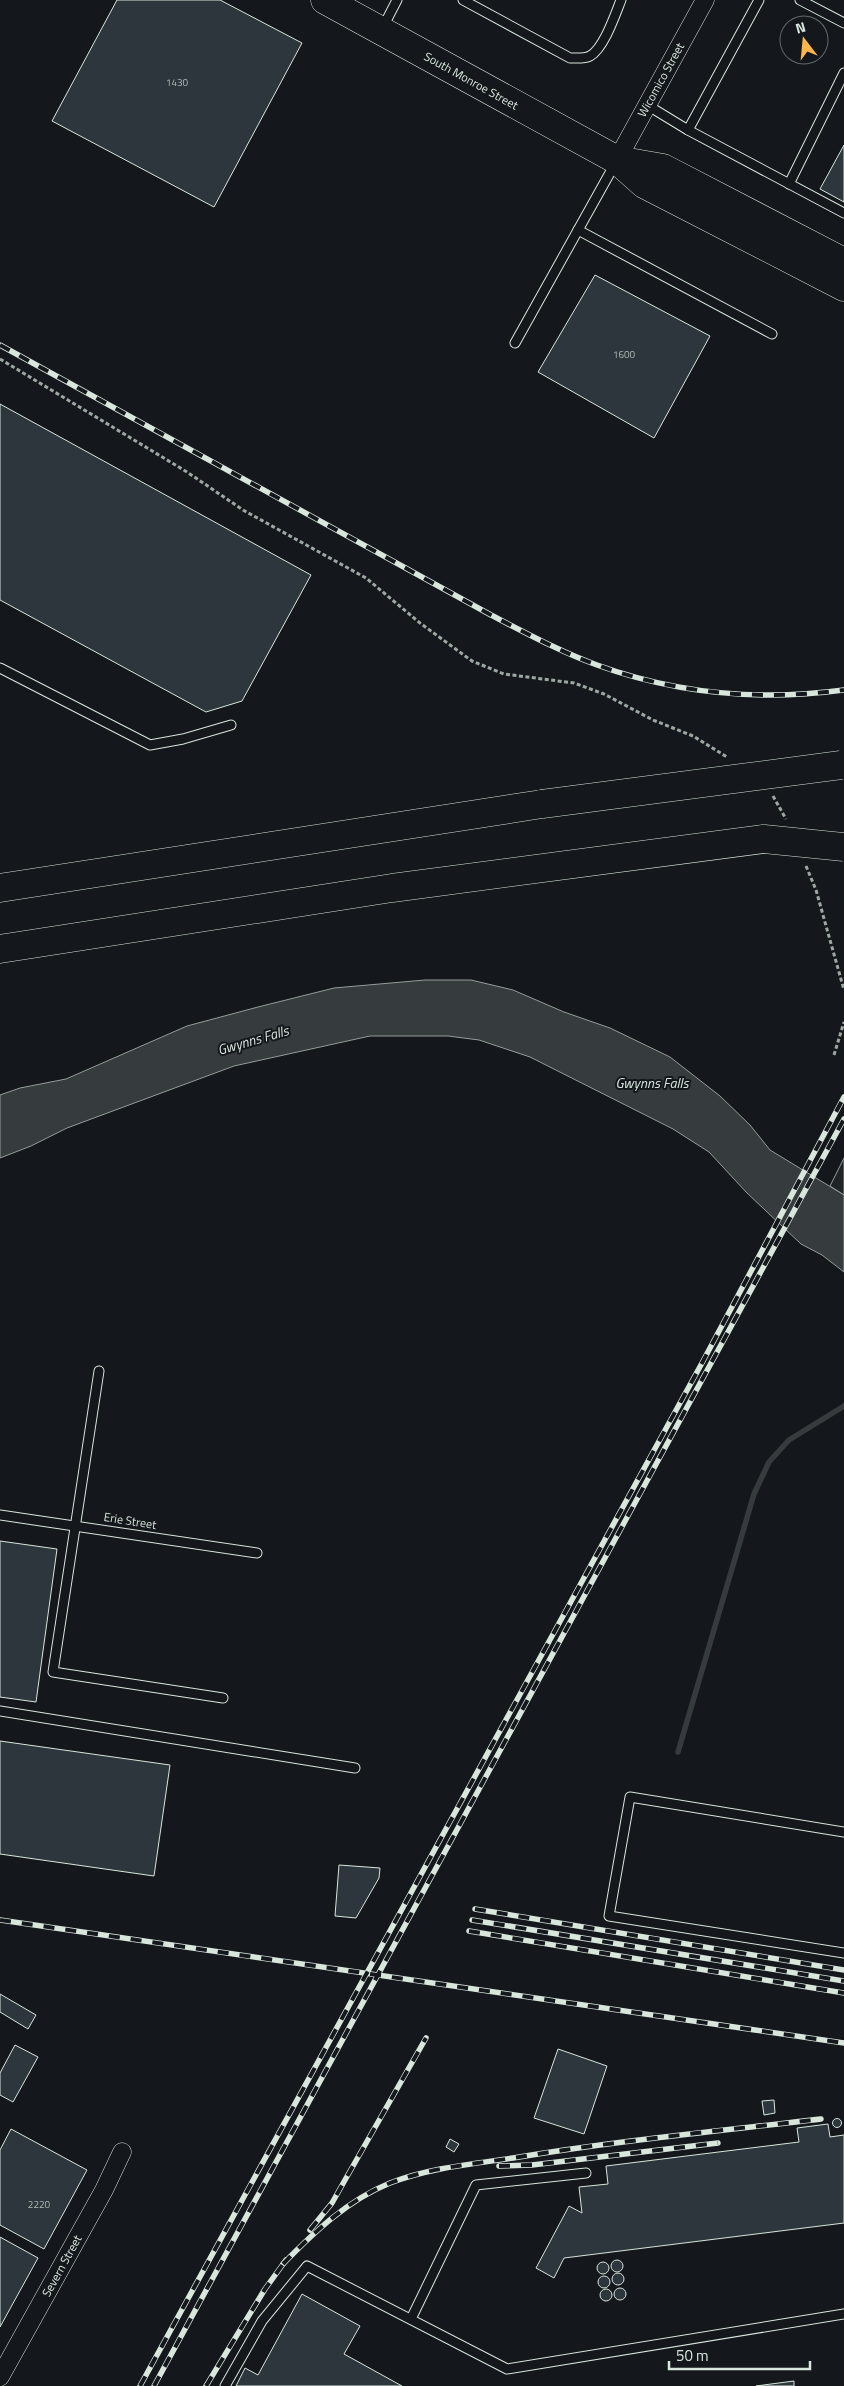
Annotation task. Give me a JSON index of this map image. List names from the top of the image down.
{
  "streets": {
    "main road": ["South Monroe Street"],
    "street": ["Wicomico Street", "Severn Street"],
    "lane": ["Erie Street"]
  },
  "crossings": [
    ["Wicomico Street", "South Monroe Street"]
  ],
  "water": ["Gwynns Falls"],
  "house_numbers": ["1430", "1600", "2220"],
  "scale_bar": "50 m",
  "north": "top"
}
